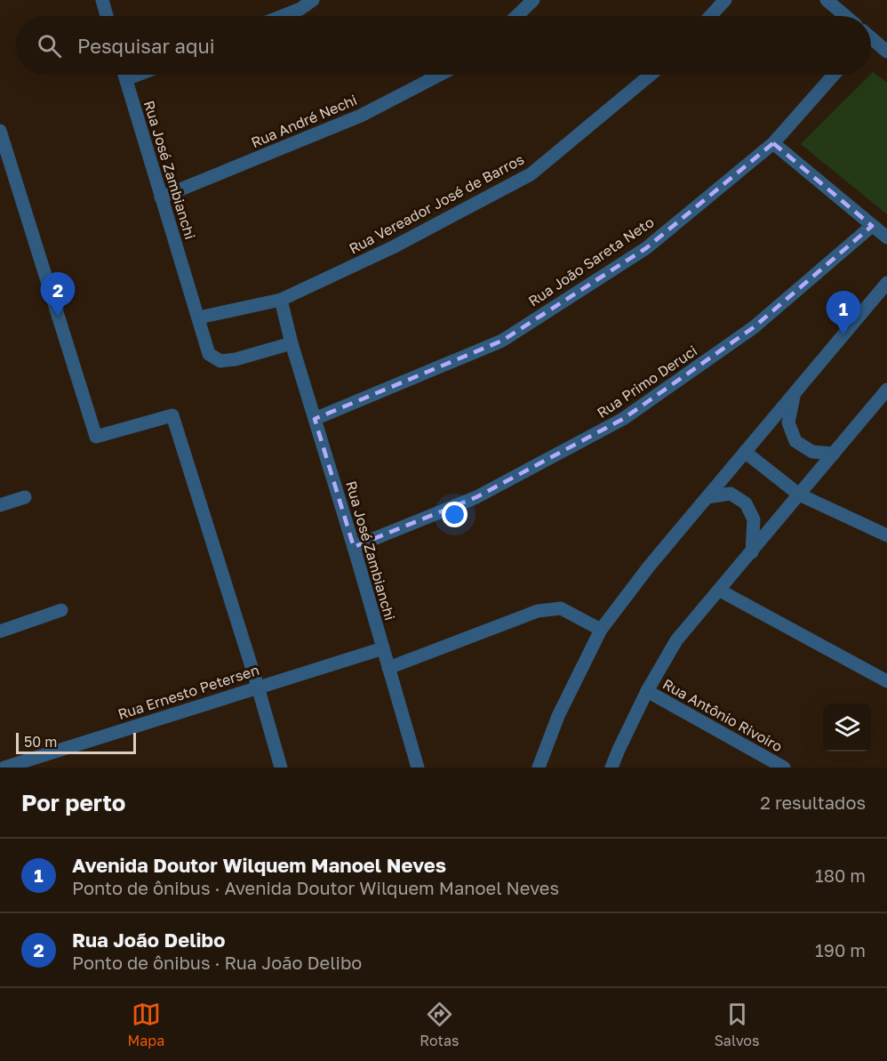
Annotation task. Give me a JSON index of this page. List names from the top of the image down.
{
  "streets": {
    "street": [
      "Rua André Nechi",
      "Rua José Zambianchi",
      "Rua Vereador José de Barros",
      "Rua João Sareta Neto",
      "Rua Primo Deruci",
      "Rua Ernesto Petersen",
      "Rua Antônio Rivoiro"
    ]
  },
  "crossings": [
    ["Rua André Nechi", "Rua José Zambianchi"],
    ["Rua José Zambianchi", "Rua Vereador José de Barros"],
    ["Rua José Zambianchi", "Rua João Sareta Neto"],
    ["Rua José Zambianchi", "Rua Primo Deruci"],
    ["Rua José Zambianchi", "Rua Ernesto Petersen"]
  ],
  "scale_bar": "50 m",
  "page": {
    "search": "Pesquisar aqui",
    "pins": ["2", "1"],
    "scale": "50 m",
    "heading": ["Por perto", "2 resultados"],
    "list": [
      {
        "mark": "1",
        "name": "Avenida Doutor Wilquem Manoel Neves",
        "note": "Ponto de ônibus · Avenida Doutor Wilquem Manoel Neves",
        "value": "180 m"
      },
      {
        "mark": "2",
        "name": "Rua João Delibo",
        "note": "Ponto de ônibus · Rua João Delibo",
        "value": "190 m"
      }
    ],
    "nav": ["Mapa", "Rotas", "Salvos"]
  }
}
